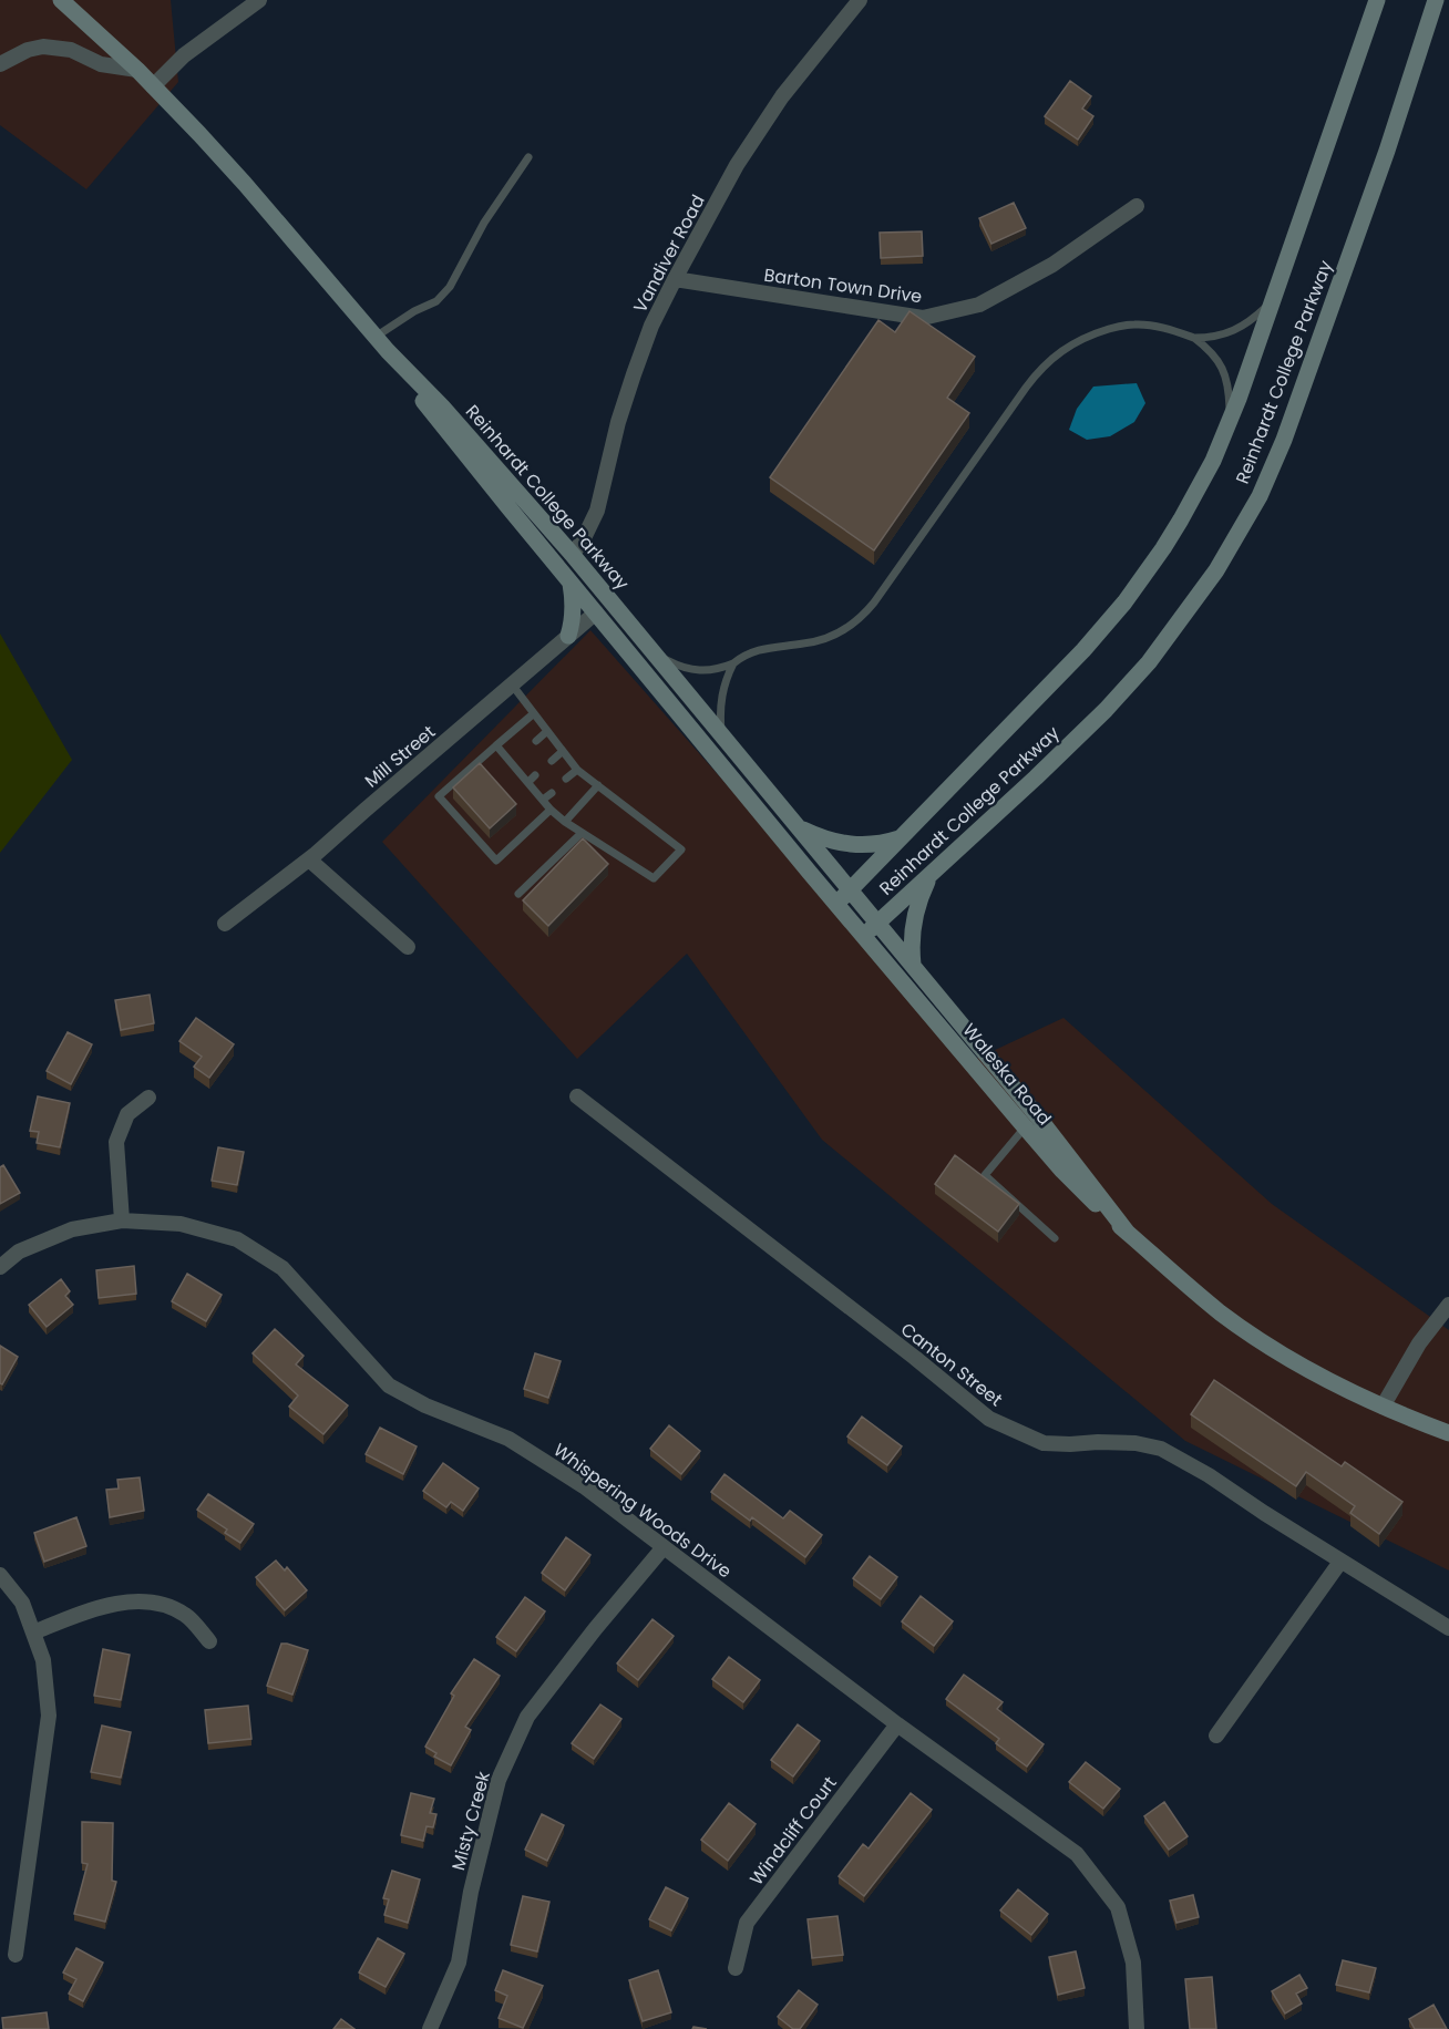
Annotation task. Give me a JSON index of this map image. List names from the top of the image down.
{
  "streets": {
    "main road": ["Reinhardt College Parkway", "Waleska Road"],
    "street": [
      "Vandiver Road",
      "Barton Town Drive",
      "Mill Street",
      "Canton Street",
      "Whispering Woods Drive",
      "Misty Creek",
      "Windcliff Court"
    ]
  },
  "crossings": [
    ["Vandiver Road", "Barton Town Drive"],
    ["Vandiver Road", "Reinhardt College Parkway"],
    ["Reinhardt College Parkway", "Mill Street"],
    ["Reinhardt College Parkway", "Waleska Road"],
    ["Whispering Woods Drive", "Misty Creek"],
    ["Whispering Woods Drive", "Windcliff Court"]
  ]
}
